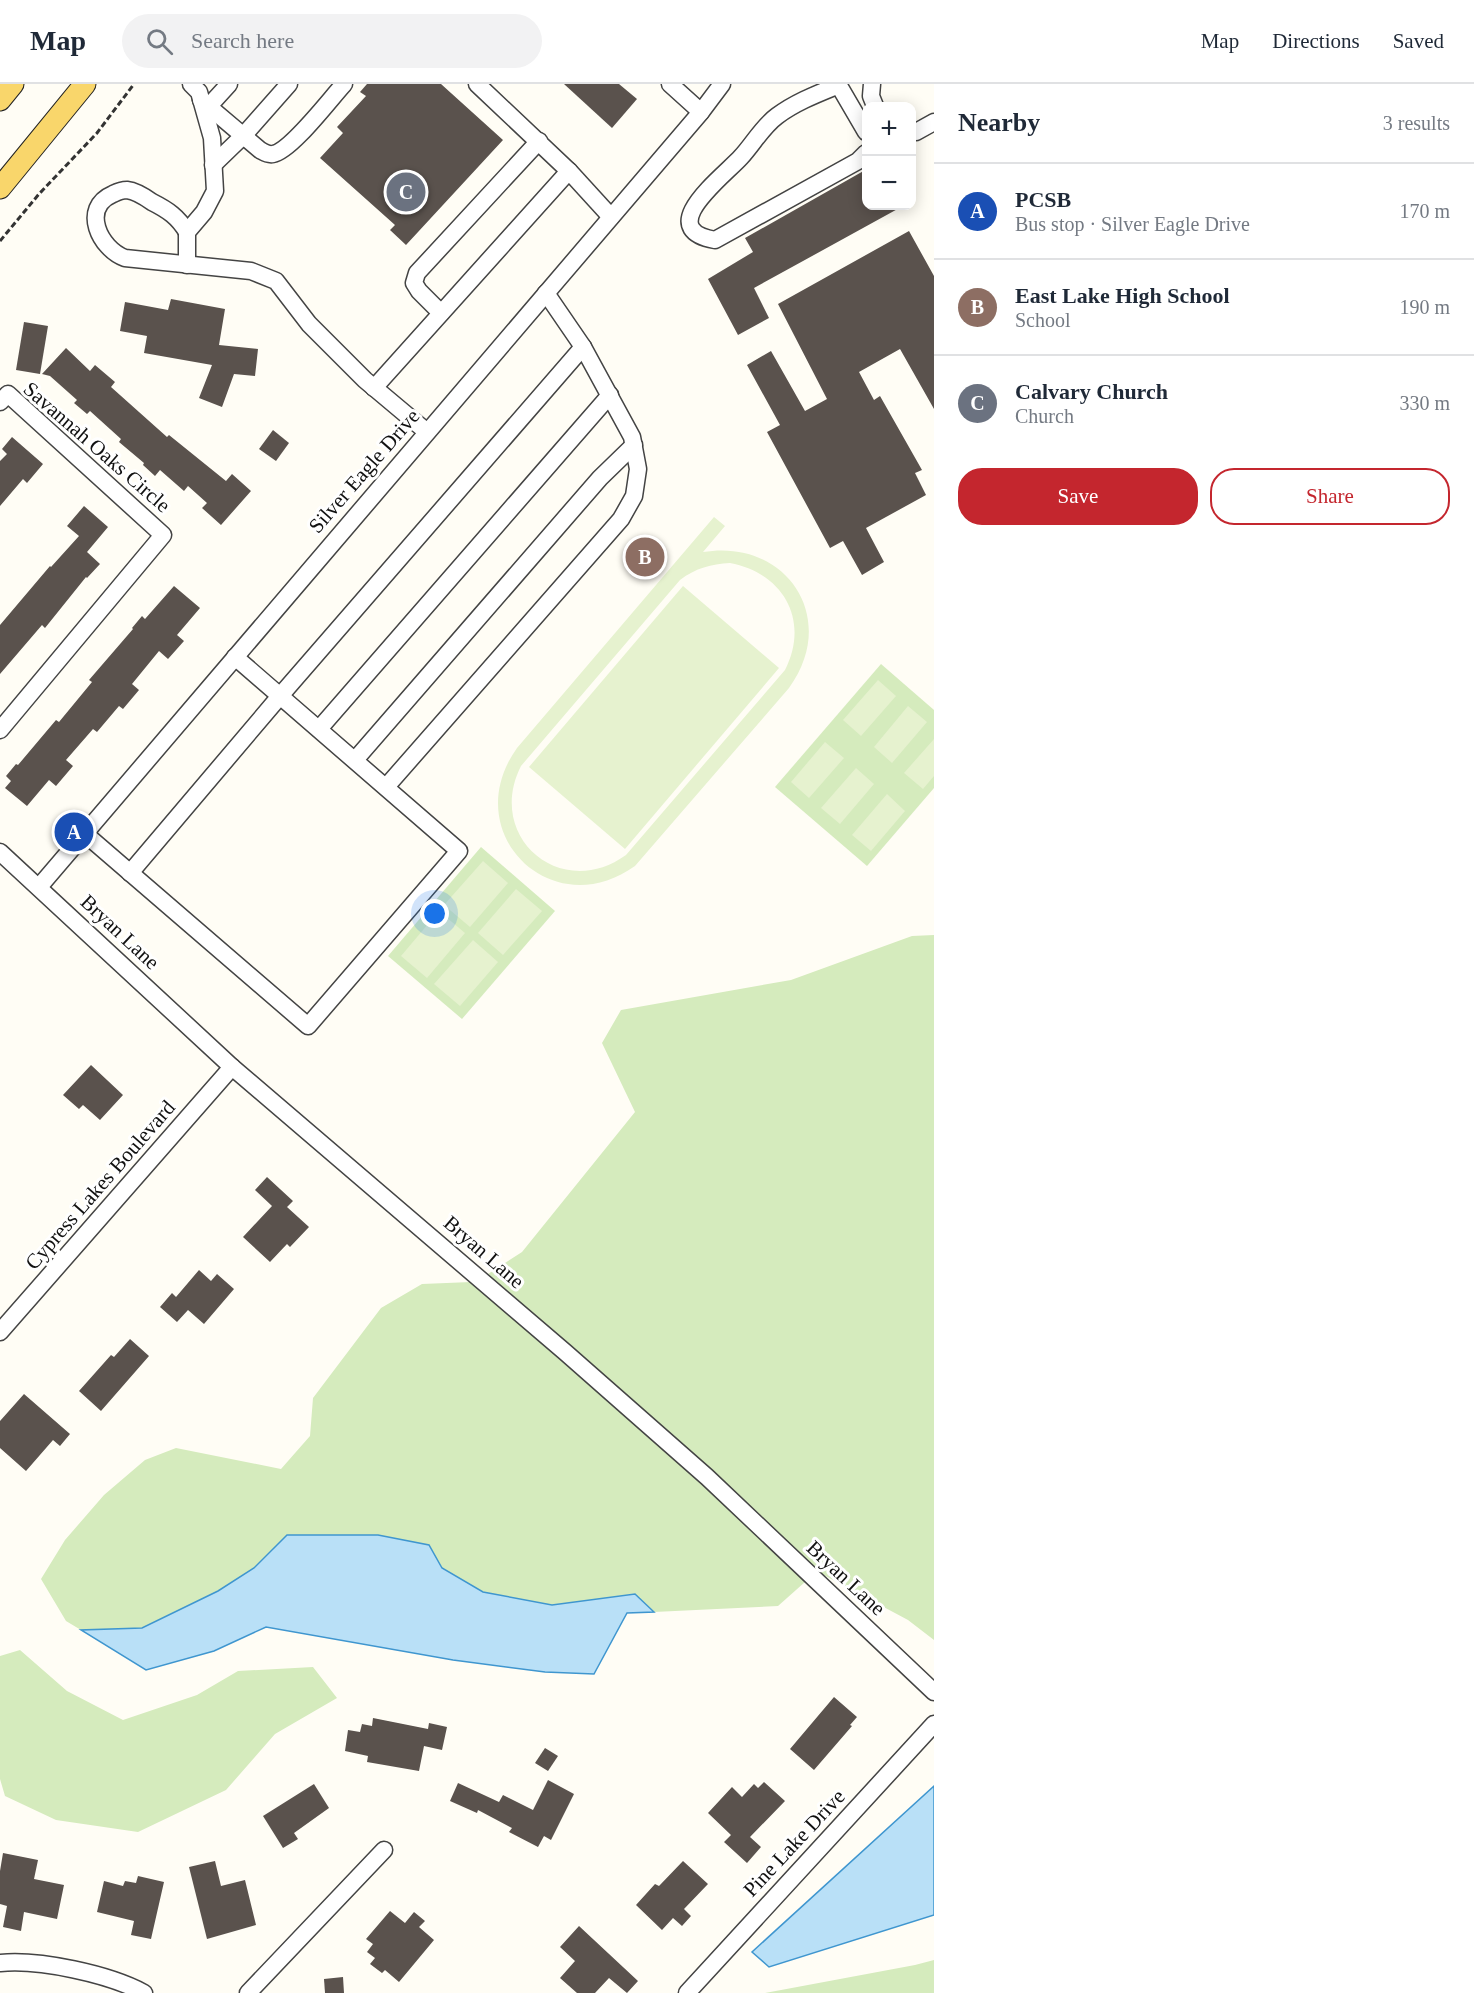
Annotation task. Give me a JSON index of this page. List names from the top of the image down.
{
  "streets": {
    "street": [
      "Savannah Oaks Circle",
      "Silver Eagle Drive",
      "Bryan Lane",
      "Cypress Lakes Boulevard",
      "Pine Lake Drive"
    ]
  },
  "crossings": [
    ["Silver Eagle Drive", "Bryan Lane"],
    ["Bryan Lane", "Cypress Lakes Boulevard"]
  ],
  "page": {
    "header": "Map",
    "search": "Search here",
    "nav": ["Map", "Directions", "Saved"],
    "heading": ["Nearby", "3 results"],
    "map_buttons": ["+", "−"],
    "list": [
      {
        "mark": "A",
        "name": "PCSB",
        "note": "Bus stop · Silver Eagle Drive",
        "value": "170 m"
      },
      {
        "mark": "B",
        "name": "East Lake High School",
        "note": "School",
        "value": "190 m"
      },
      {
        "mark": "C",
        "name": "Calvary Church",
        "note": "Church",
        "value": "330 m"
      }
    ],
    "pins": ["C", "B", "A"],
    "buttons": ["Save", "Share"]
  }
}
